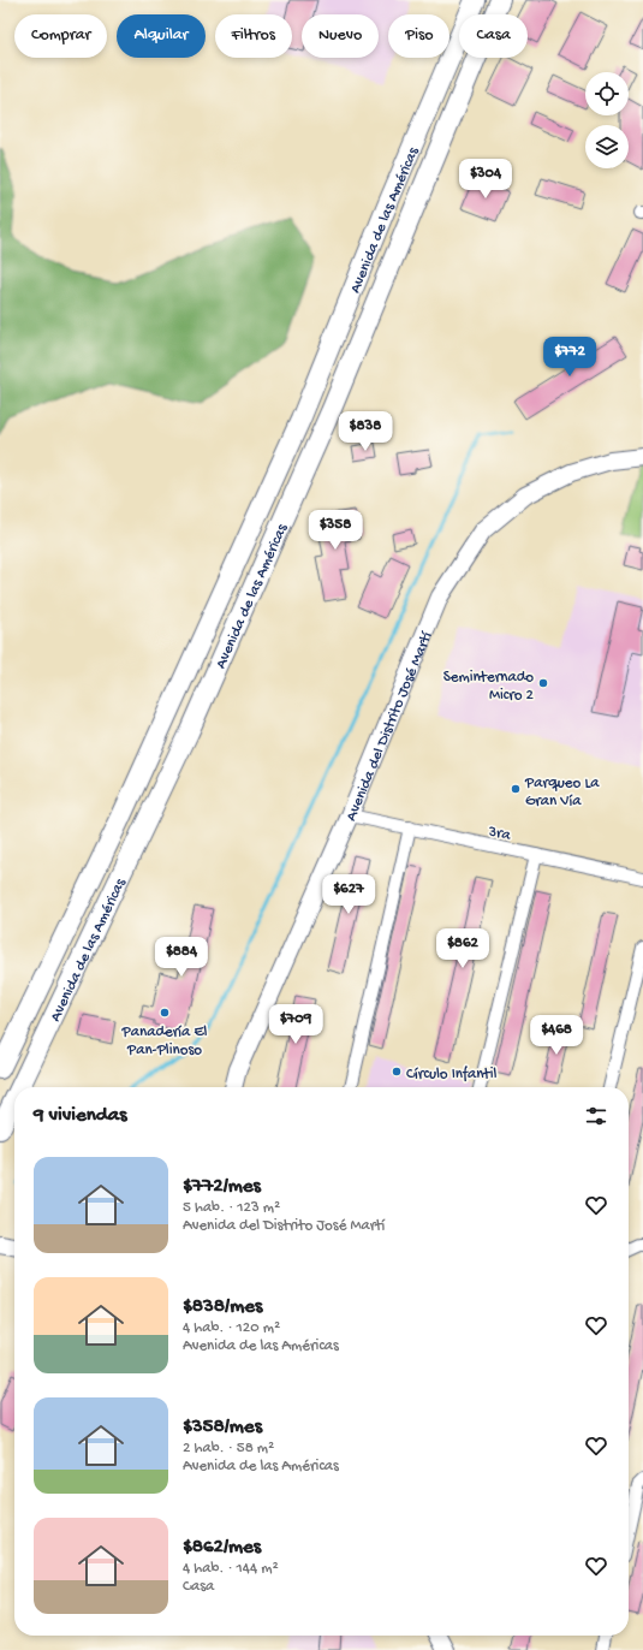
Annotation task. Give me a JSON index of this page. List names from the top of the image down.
{
  "streets": {
    "main road": ["Avenida de las Américas", "Avenida del Distrito José Martí"],
    "street": ["3ra"]
  },
  "crossings": [
    ["Avenida del Distrito José Martí", "3ra"]
  ],
  "places": [
    "Seminternado Micro 2",
    "Parqueo La Gran Vía",
    "Panadería El Pan-Plinoso",
    "Círculo Infantil"
  ],
  "page": {
    "chip": [
      "Comprar",
      "Alquilar",
      "Filtros",
      "Nuevo",
      "Piso",
      "Casa"
    ],
    "price": [
      "$304",
      "$772",
      "$838",
      "$358",
      "$627",
      "$862",
      "$884",
      "$709",
      "$468"
    ],
    "heading": "9 viviendas",
    "list": [
      {
        "name": "$772/mes",
        "note": "5 hab. · 123 m² · Avenida del Distrito José Martí"
      },
      {
        "name": "$838/mes",
        "note": "4 hab. · 120 m² · Avenida de las Américas"
      },
      {
        "name": "$358/mes",
        "note": "2 hab. · 58 m² · Avenida de las Américas"
      },
      {
        "name": "$862/mes",
        "note": "4 hab. · 144 m² · Casa"
      }
    ]
  }
}
